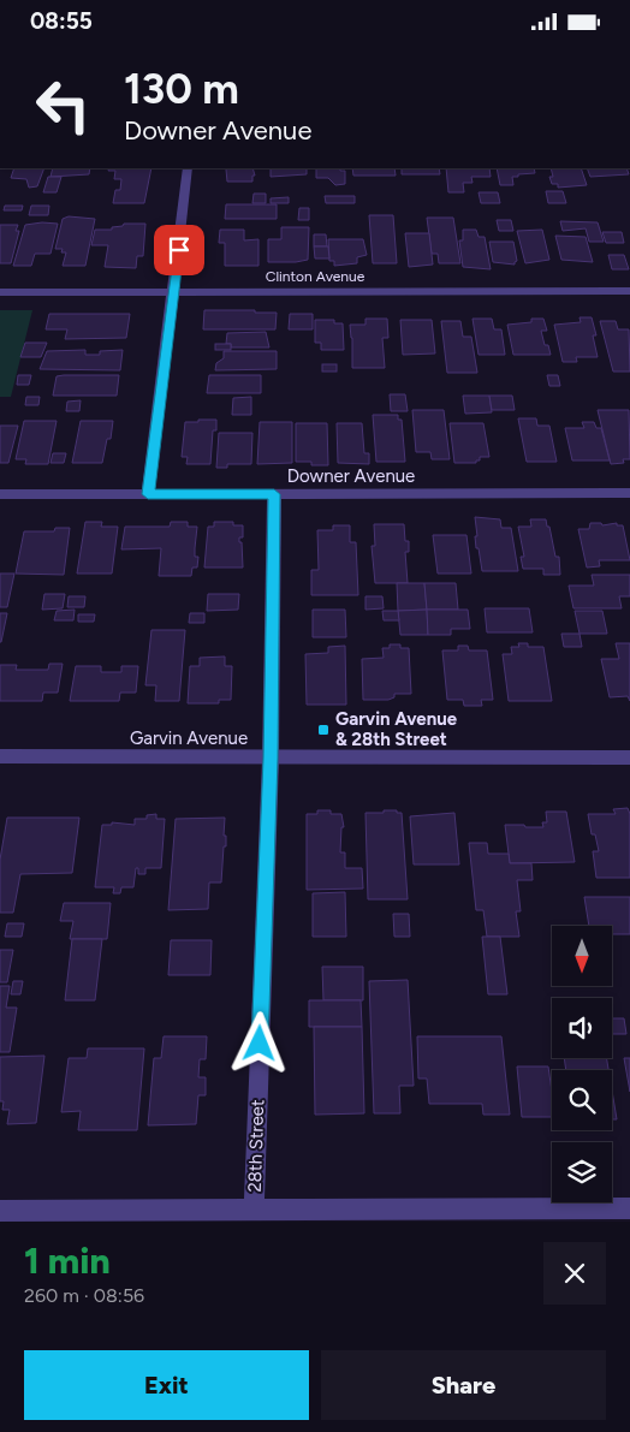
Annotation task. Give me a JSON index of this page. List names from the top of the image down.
{
  "streets": {
    "street": [
      "Clinton Avenue",
      "Downer Avenue",
      "Garvin Avenue",
      "28th Street"
    ]
  },
  "crossings": [
    ["Downer Avenue", "28th Street"],
    ["Garvin Avenue", "28th Street"]
  ],
  "places": {
    "transit": ["Garvin Avenue & 28th Street"]
  },
  "north": "bottom",
  "page": {
    "status": "08:55",
    "turn": ["130 m", "Downer Avenue"],
    "heading": ["1 min", "260 m · 08:56"],
    "buttons": ["Exit", "Share"]
  }
}
